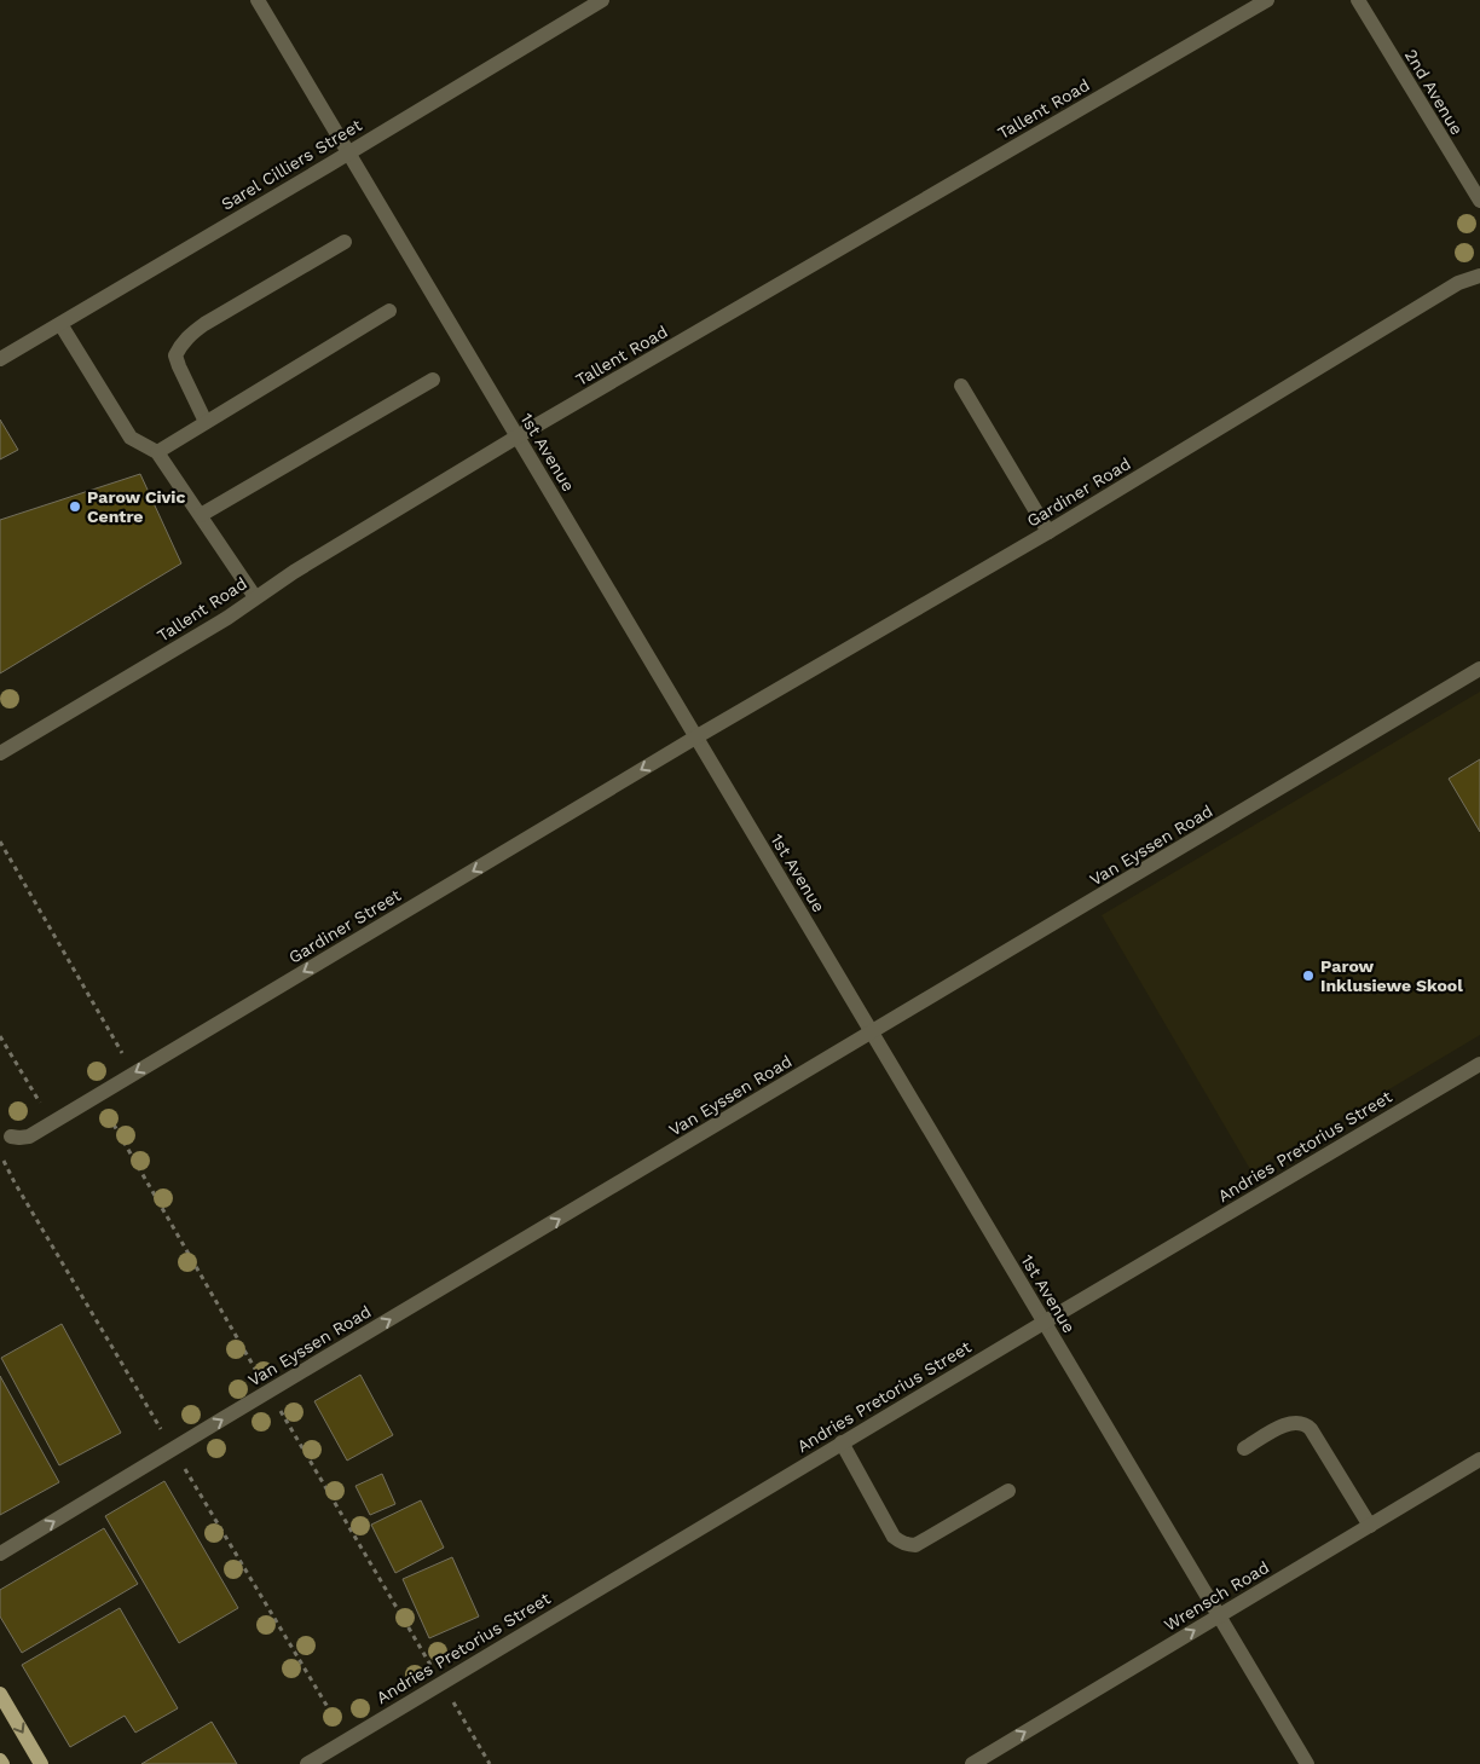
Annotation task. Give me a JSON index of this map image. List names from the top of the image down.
{
  "streets": {
    "street": [
      "2nd Avenue",
      "Tallent Road",
      "Sarel Cilliers Street",
      "1st Avenue",
      "Gardiner Road",
      "Van Eyssen Road",
      "Gardiner Street",
      "Andries Pretorius Street",
      "Wrensch Road"
    ]
  },
  "crossings": [
    ["Tallent Road", "1st Avenue"],
    ["Sarel Cilliers Street", "1st Avenue"],
    ["1st Avenue", "Gardiner Road"],
    ["1st Avenue", "Van Eyssen Road"],
    ["1st Avenue", "Gardiner Street"],
    ["1st Avenue", "Andries Pretorius Street"],
    ["1st Avenue", "Wrensch Road"],
    ["Gardiner Road", "Gardiner Street"]
  ],
  "one_way": ["Van Eyssen Road", "Gardiner Street", "Wrensch Road"],
  "places": ["Parow Civic Centre", "Parow Inklusiewe Skool"]
}
